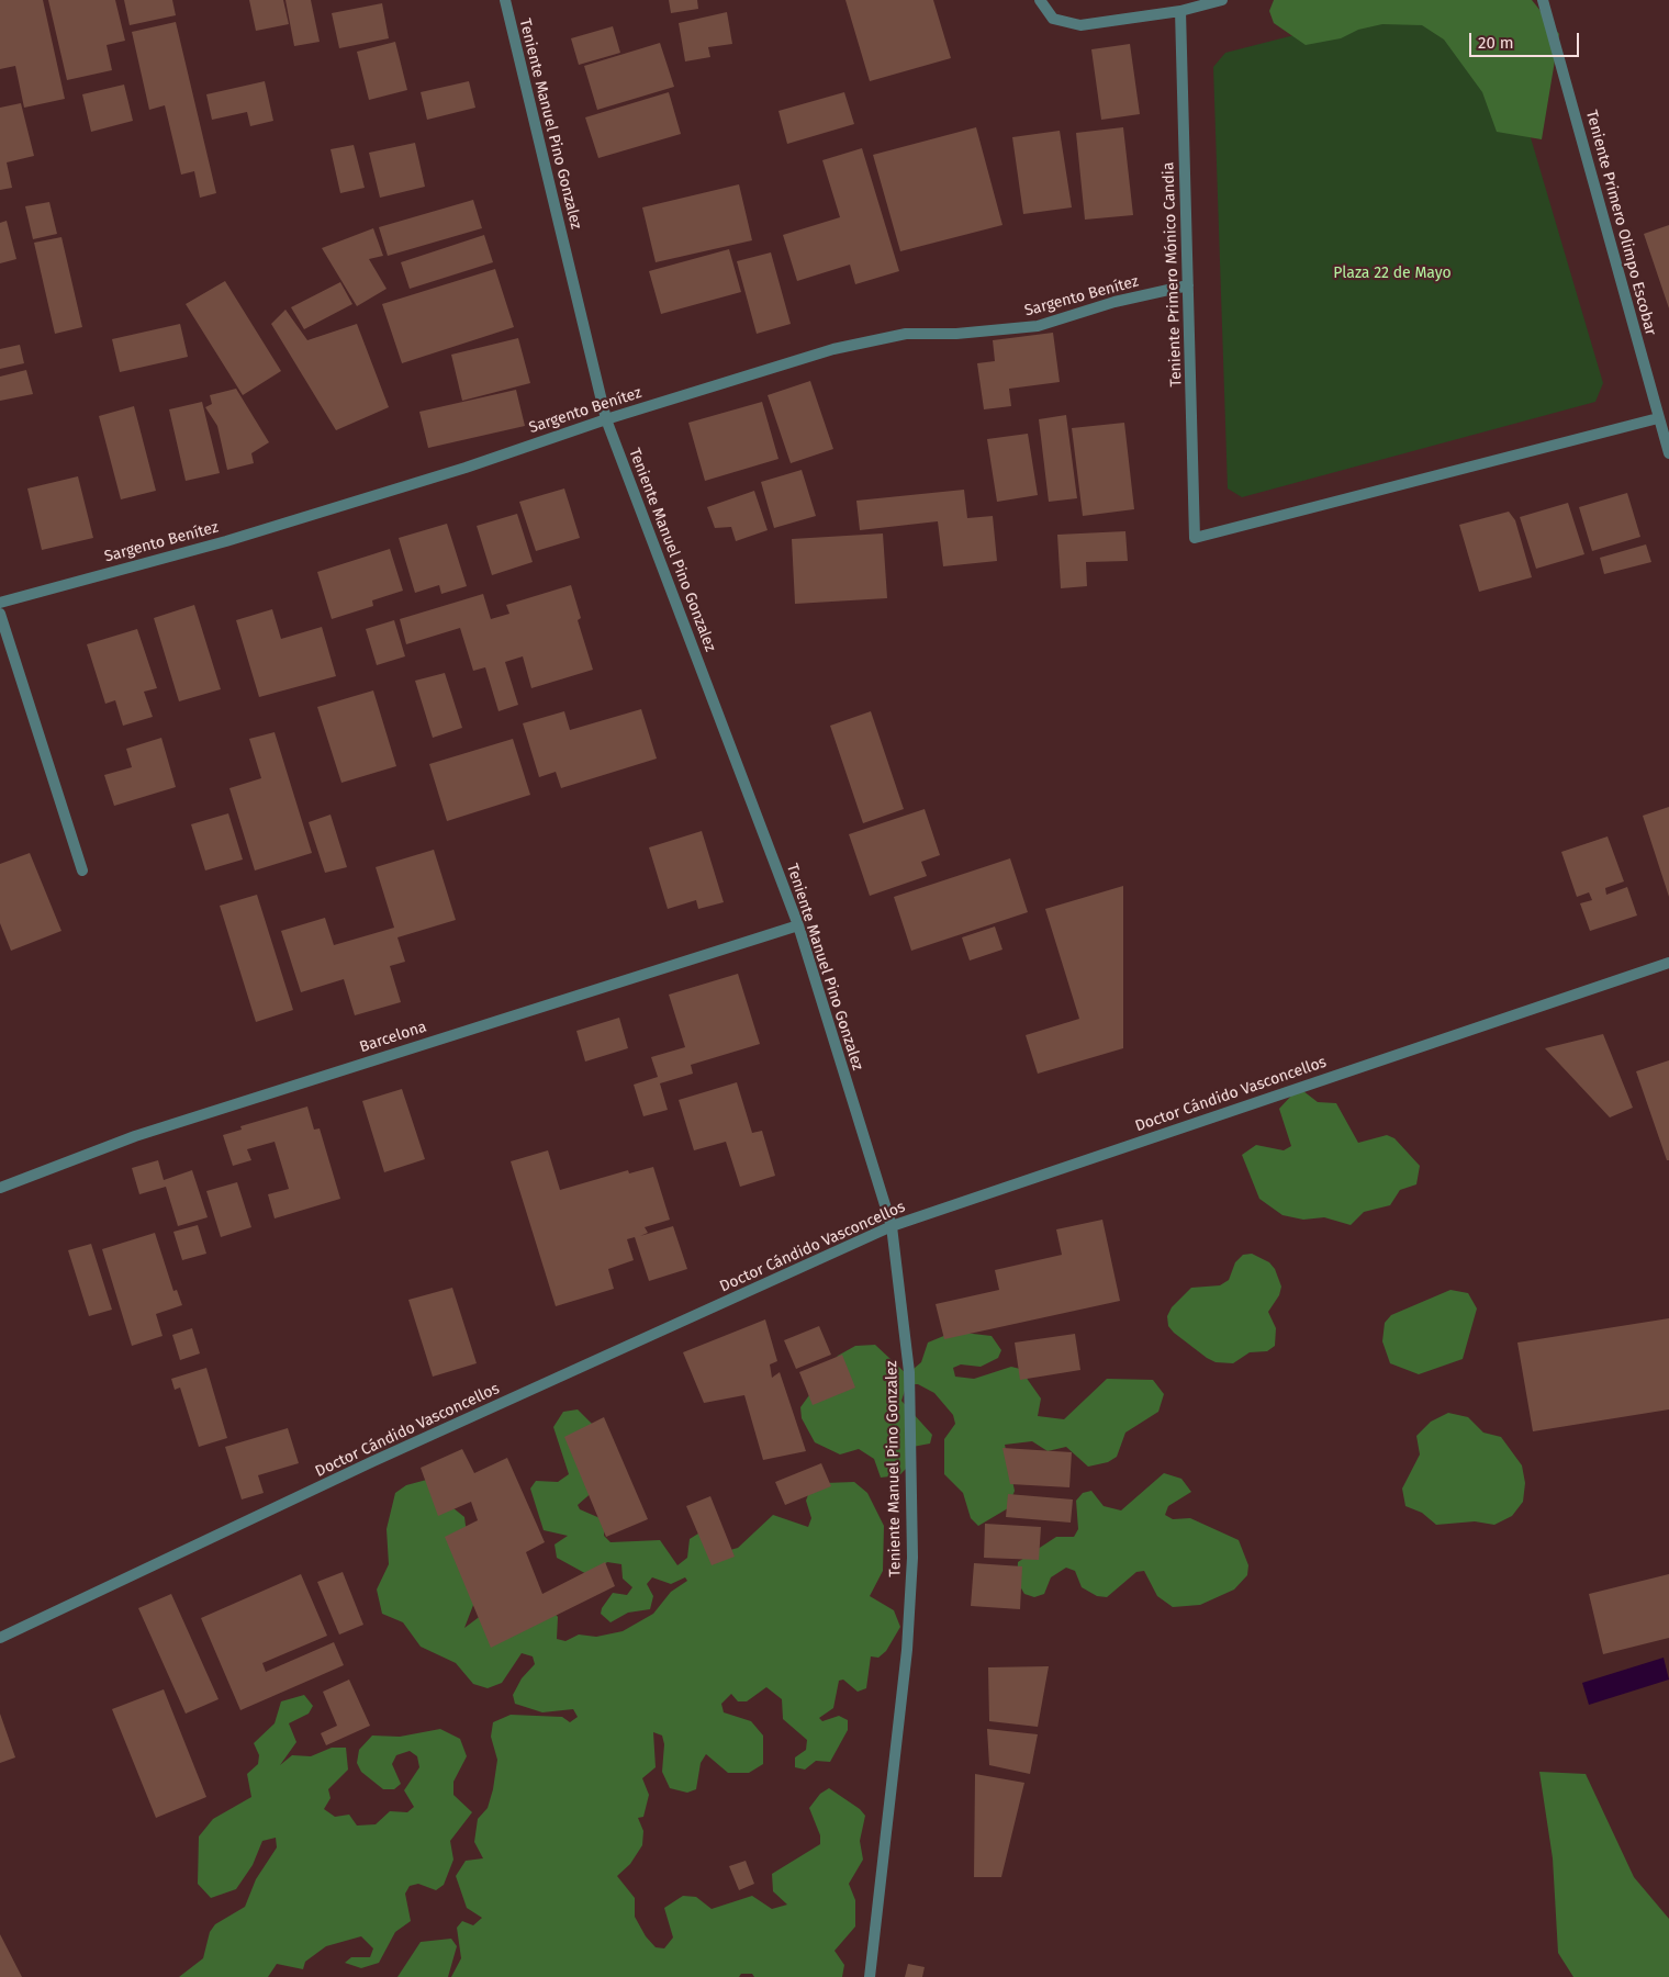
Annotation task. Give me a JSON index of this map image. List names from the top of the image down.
{
  "streets": {
    "street": [
      "Teniente Manuel Pino Gonzalez",
      "Teniente Primero Olimpo Escobar",
      "Teniente Primero Mónico Candia",
      "Sargento Benítez",
      "Barcelona",
      "Doctor Cándido Vasconcellos"
    ]
  },
  "crossings": [
    ["Teniente Manuel Pino Gonzalez", "Sargento Benítez"],
    ["Teniente Manuel Pino Gonzalez", "Barcelona"],
    ["Teniente Manuel Pino Gonzalez", "Doctor Cándido Vasconcellos"],
    ["Teniente Primero Olimpo Escobar", "Teniente Primero Mónico Candia"],
    ["Teniente Primero Mónico Candia", "Sargento Benítez"]
  ],
  "parks": ["Plaza 22 de Mayo"],
  "scale_bar": "20 m"
}
